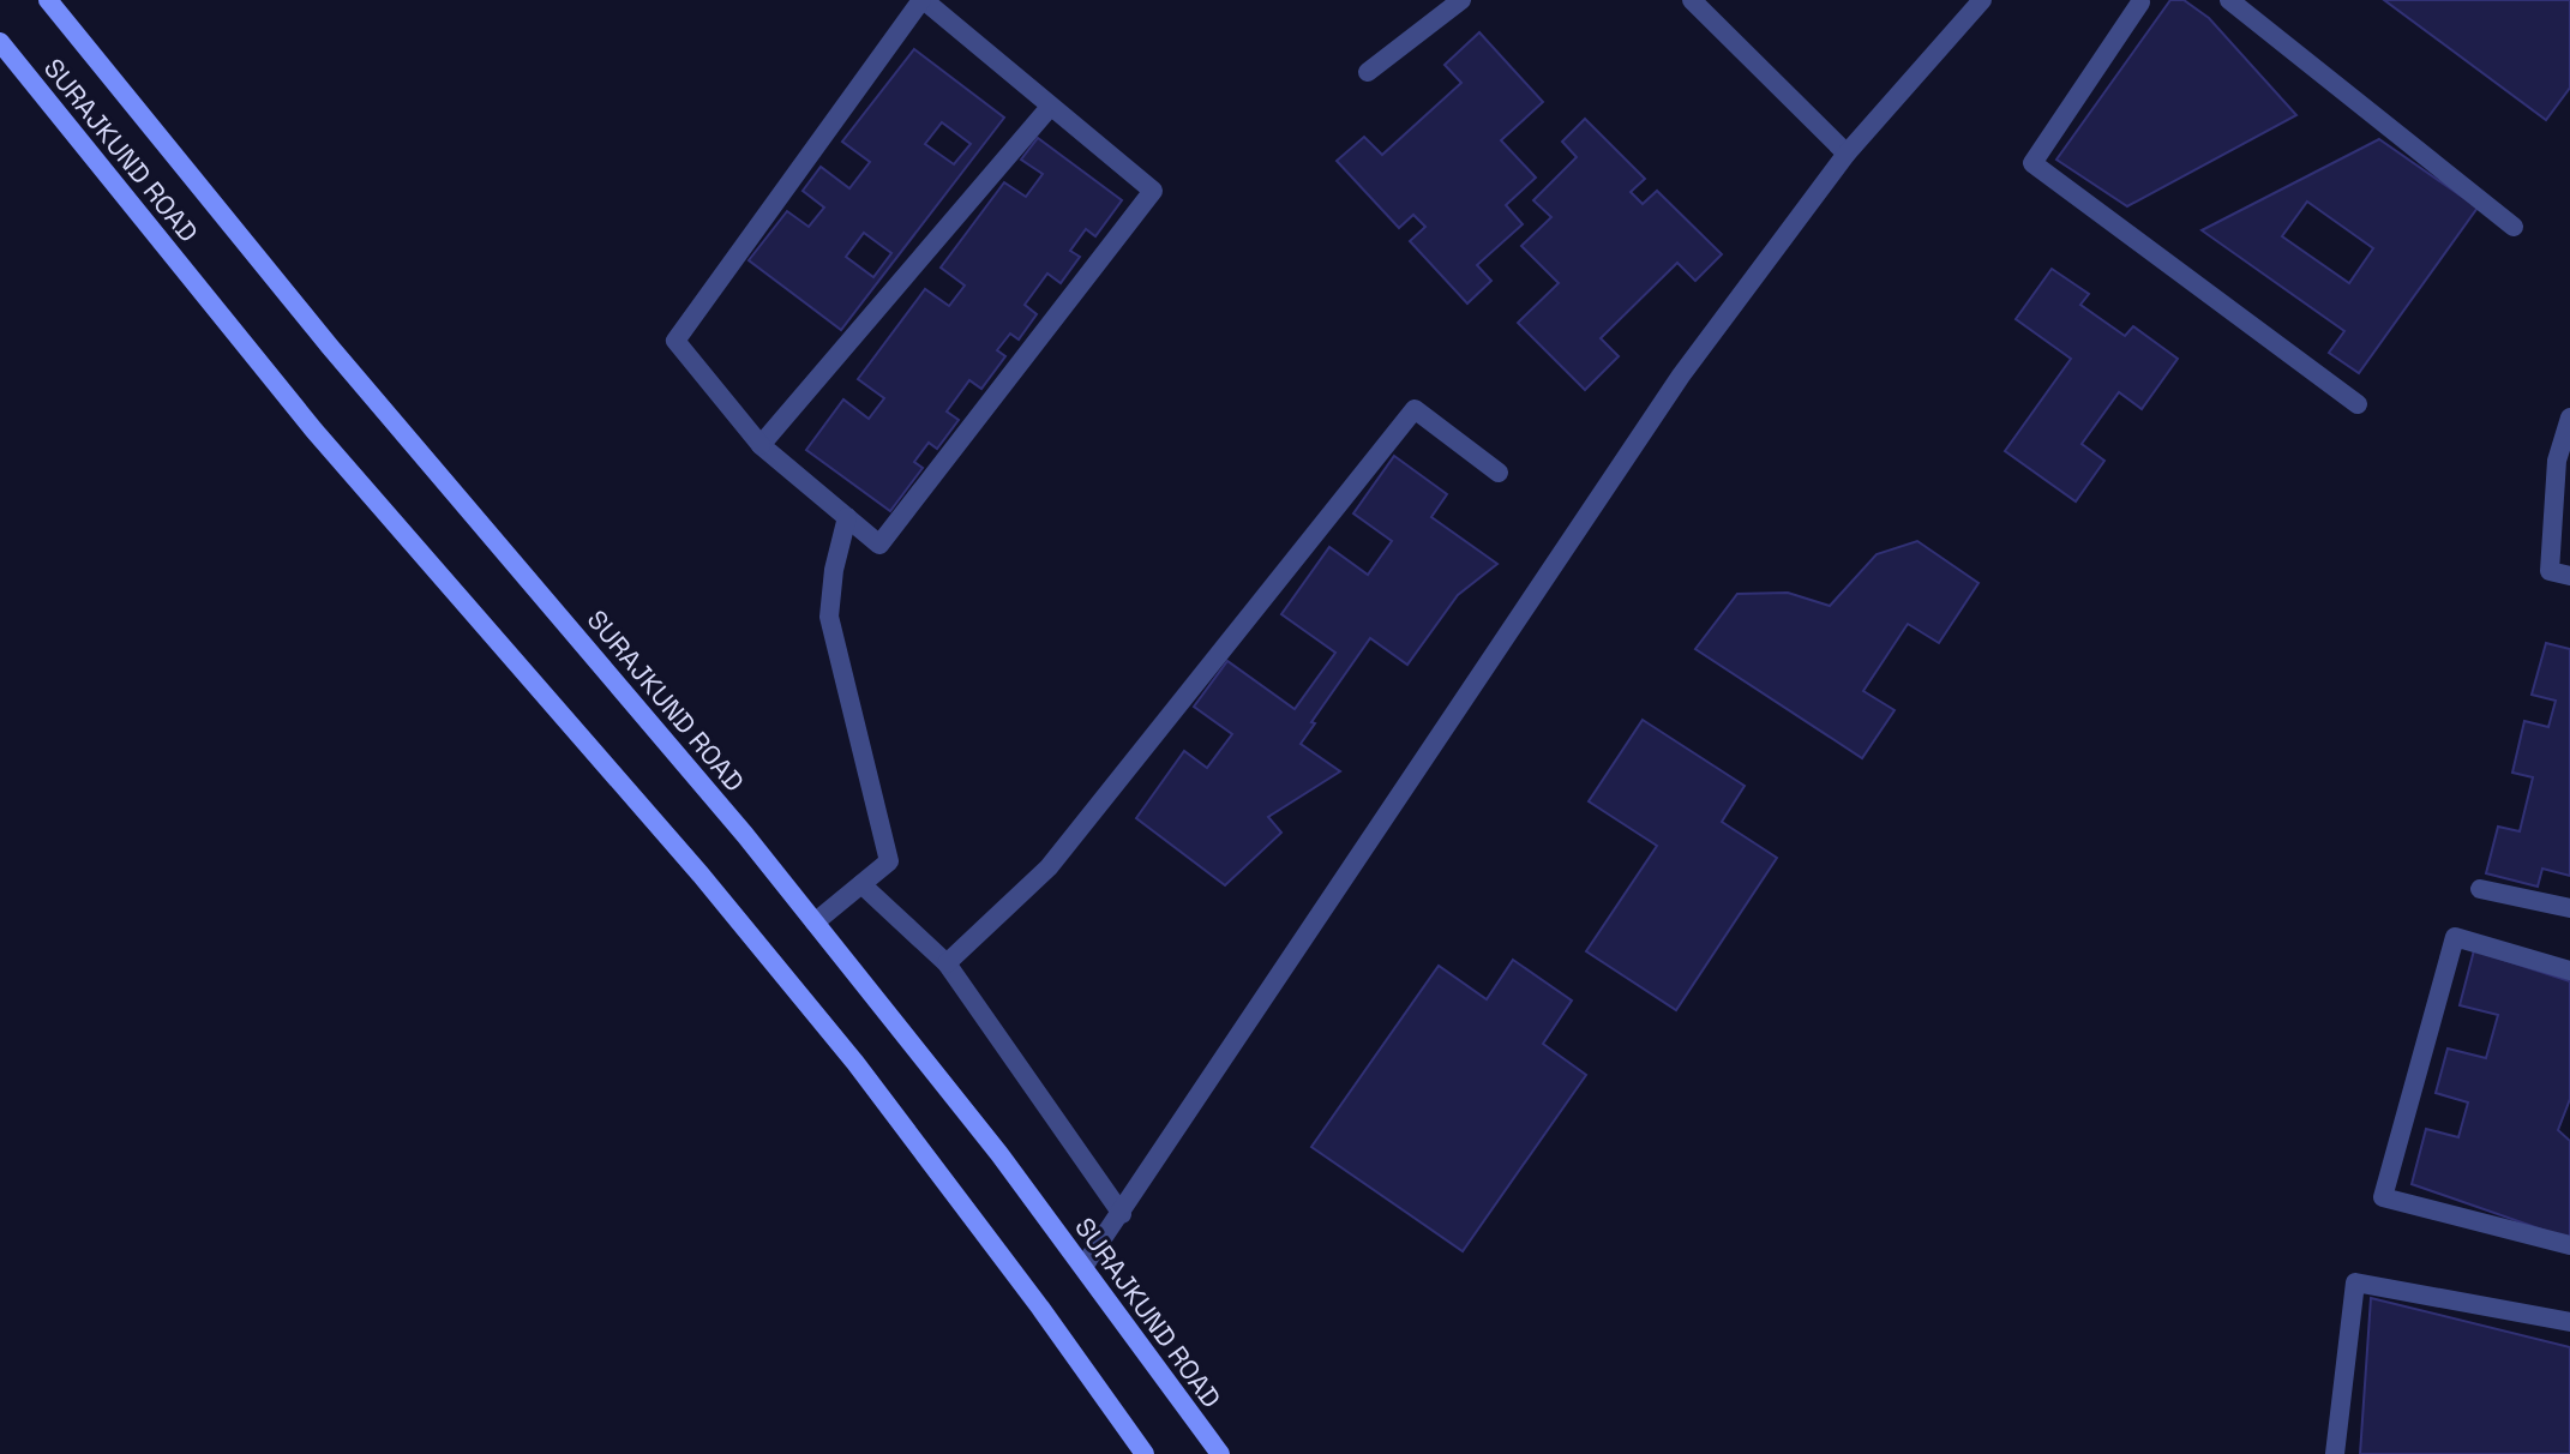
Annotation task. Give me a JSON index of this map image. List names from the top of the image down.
{
  "streets": {
    "main road": ["SURAJKUND ROAD"]
  }
}
